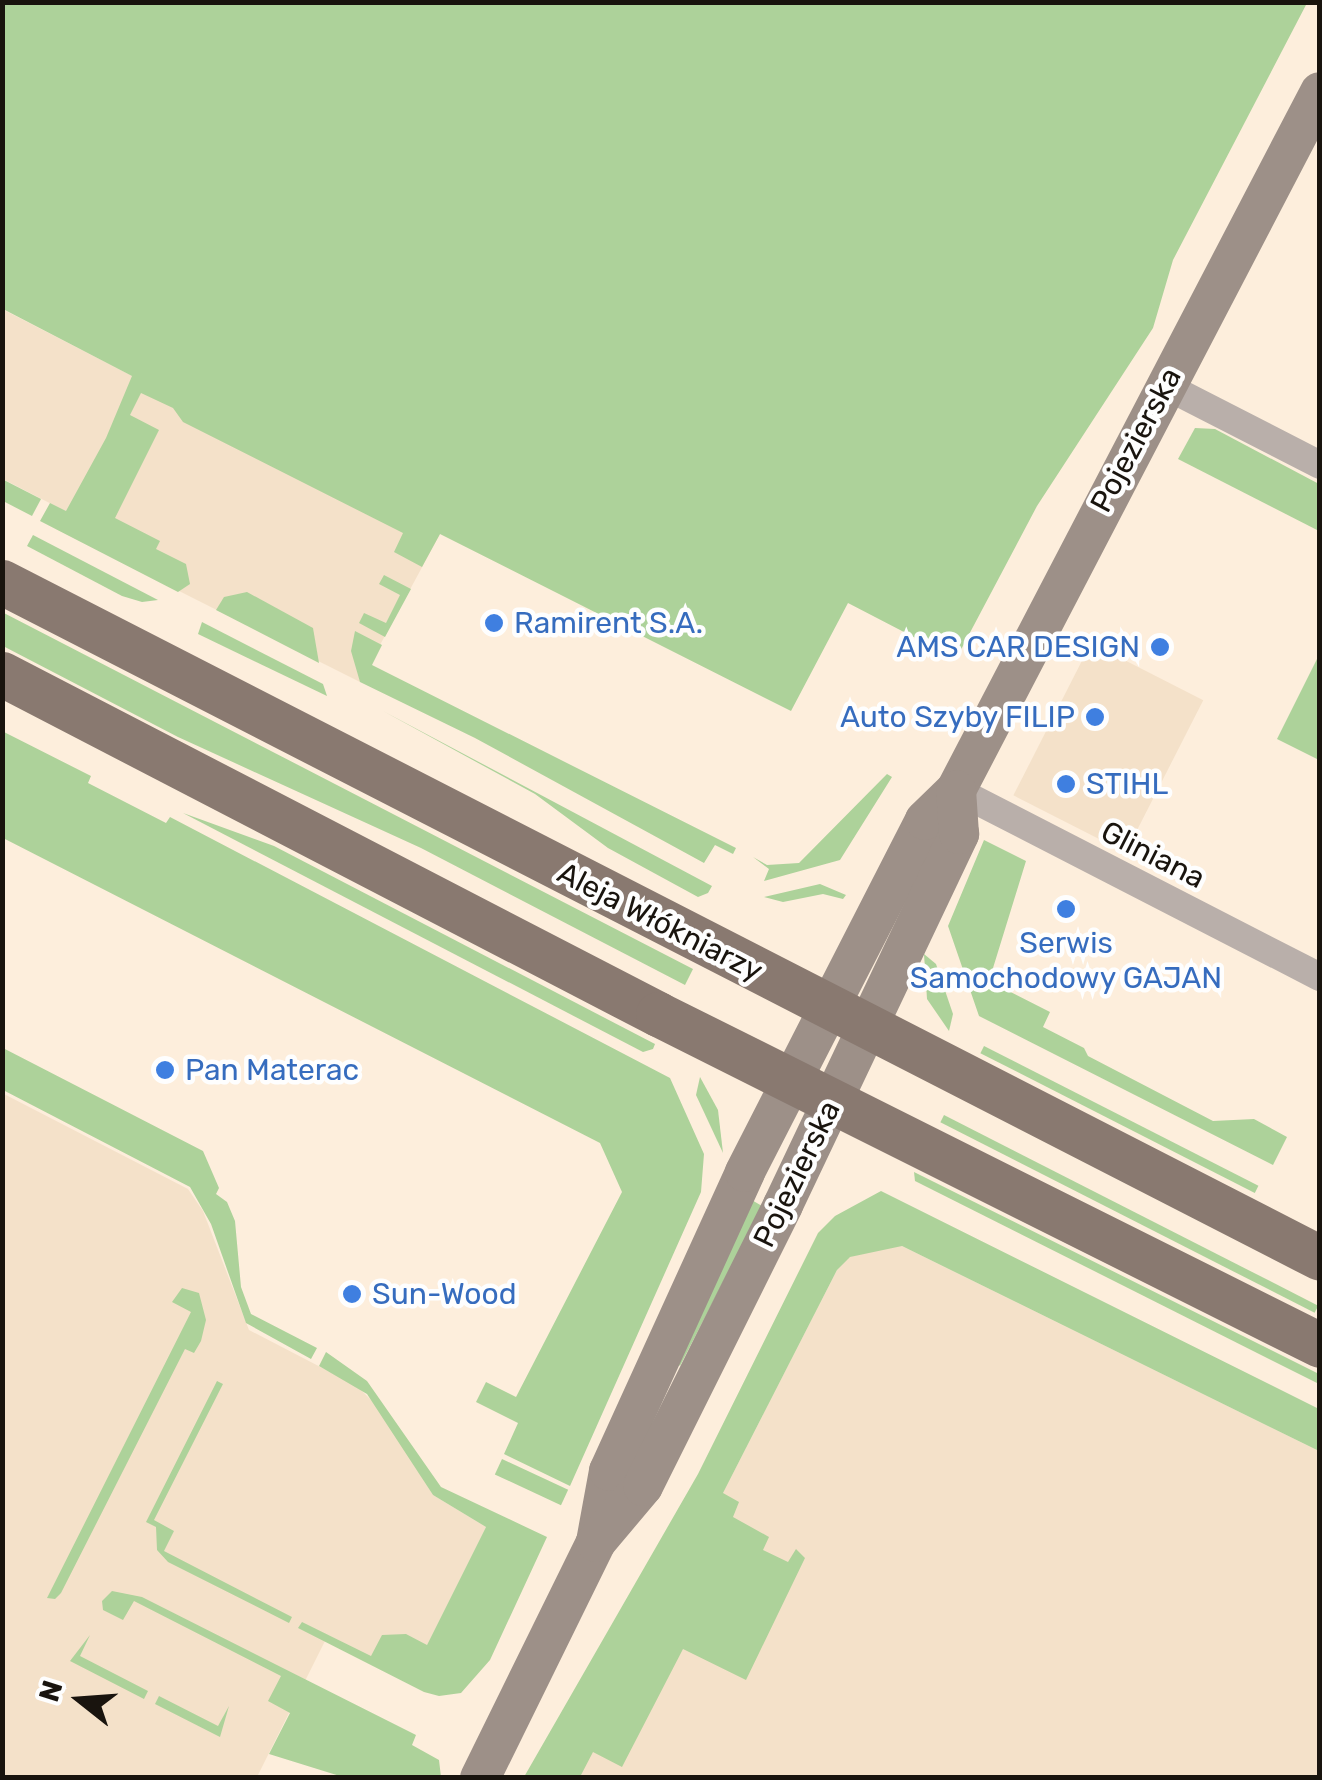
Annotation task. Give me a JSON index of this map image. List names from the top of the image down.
{
  "streets": {
    "main road": ["Aleja Włókniarzy"],
    "street": ["Pojezierska", "Gliniana"]
  },
  "crossings": [
    ["Pojezierska", "Gliniana"],
    ["Pojezierska", "Aleja Włókniarzy"]
  ],
  "places": [
    "Ramirent S.A.",
    "AMS CAR DESIGN",
    "Auto Szyby FILIP",
    "STIHL",
    "Serwis Samochodowy GAJAN",
    "Pan Materac",
    "Sun-Wood"
  ],
  "north": "left"
}
